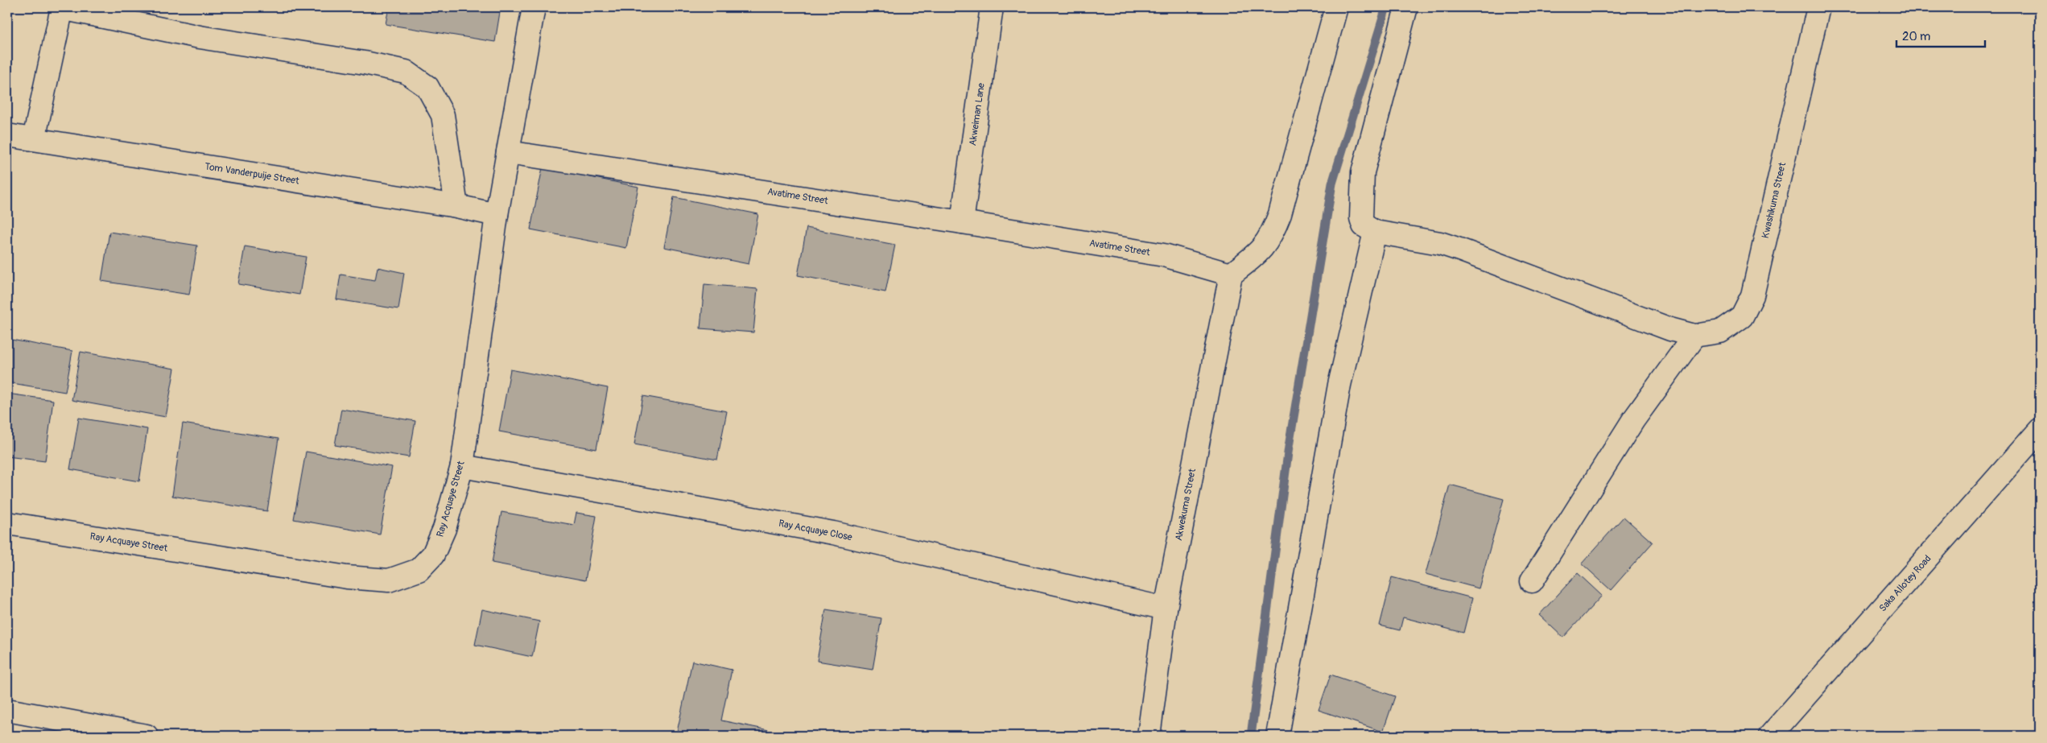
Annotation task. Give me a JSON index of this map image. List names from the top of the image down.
{
  "streets": {
    "street": [
      "Akweiman Lane",
      "Tom Vanderpuije Street",
      "Avatime Street",
      "Kwashikuma Street",
      "Ray Acquaye Street",
      "Akweikuma Street",
      "Ray Acquaye Close",
      "Saka Allotey Road"
    ]
  },
  "crossings": [
    ["Akweiman Lane", "Avatime Street"],
    ["Tom Vanderpuije Street", "Ray Acquaye Street"],
    ["Avatime Street", "Ray Acquaye Street"],
    ["Avatime Street", "Akweikuma Street"],
    ["Ray Acquaye Street", "Ray Acquaye Close"],
    ["Akweikuma Street", "Ray Acquaye Close"]
  ],
  "scale_bar": "20 m"
}
